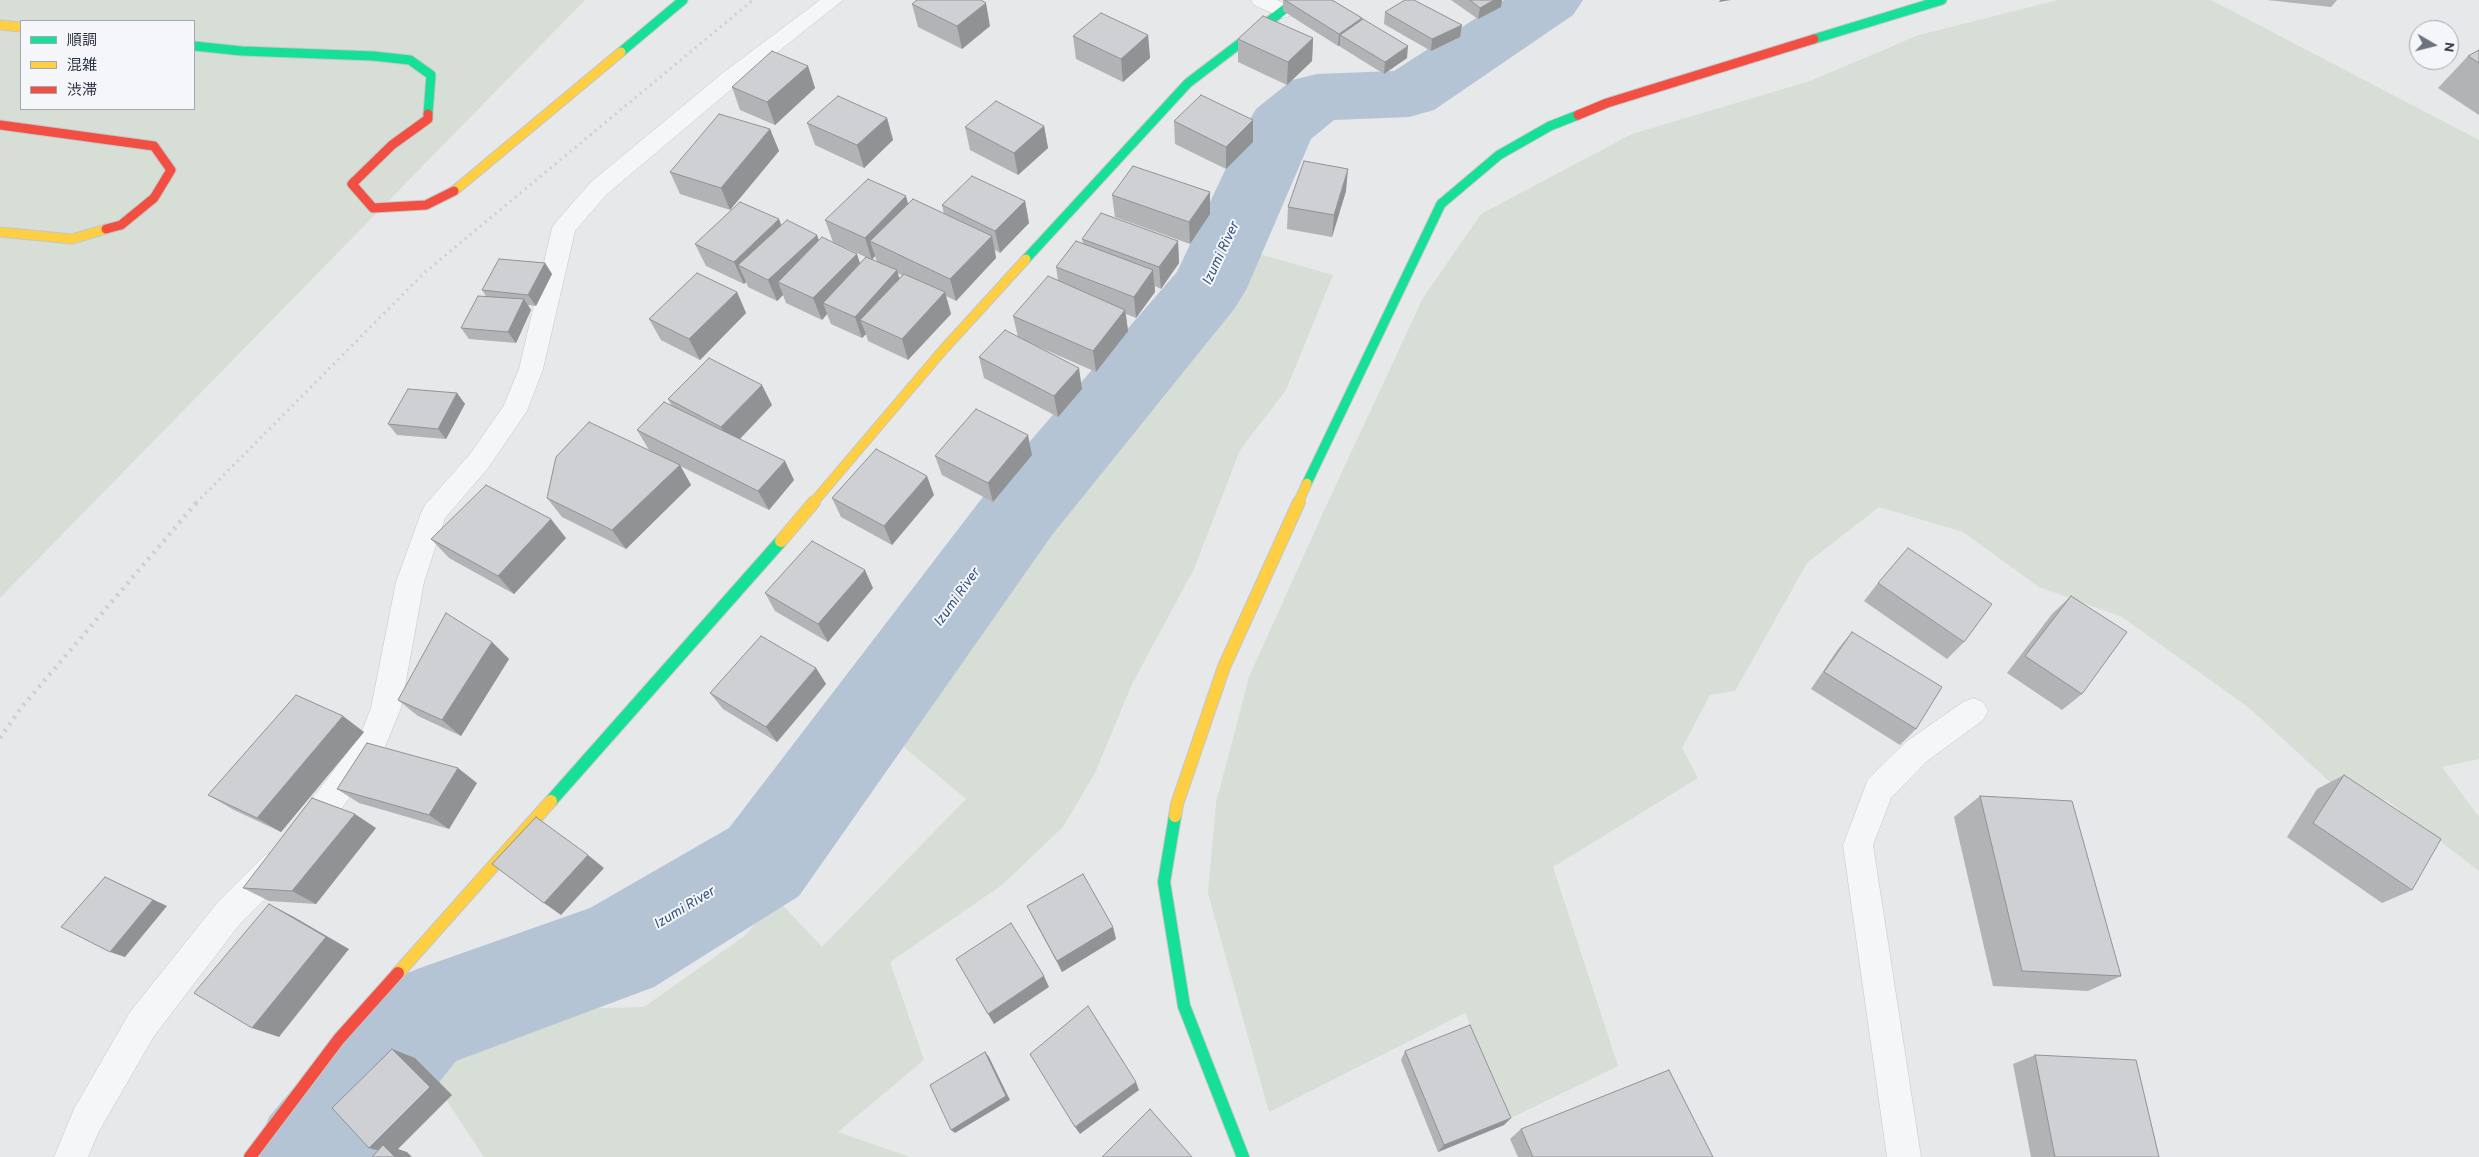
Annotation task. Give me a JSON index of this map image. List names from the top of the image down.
{
  "water": ["Izumi River"],
  "legend": ["順調", "混雑", "渋滞"],
  "north": "right"
}
